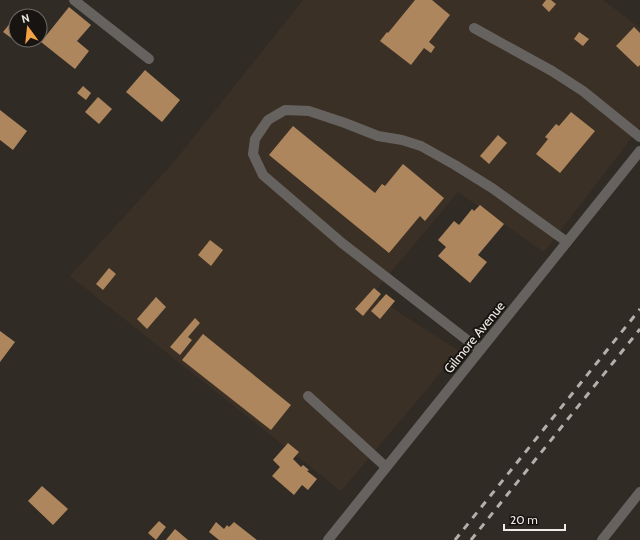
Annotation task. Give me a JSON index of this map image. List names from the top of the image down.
{
  "streets": {
    "street": ["Gilmore Avenue"]
  },
  "scale_bar": "20 m",
  "north": "top"
}
